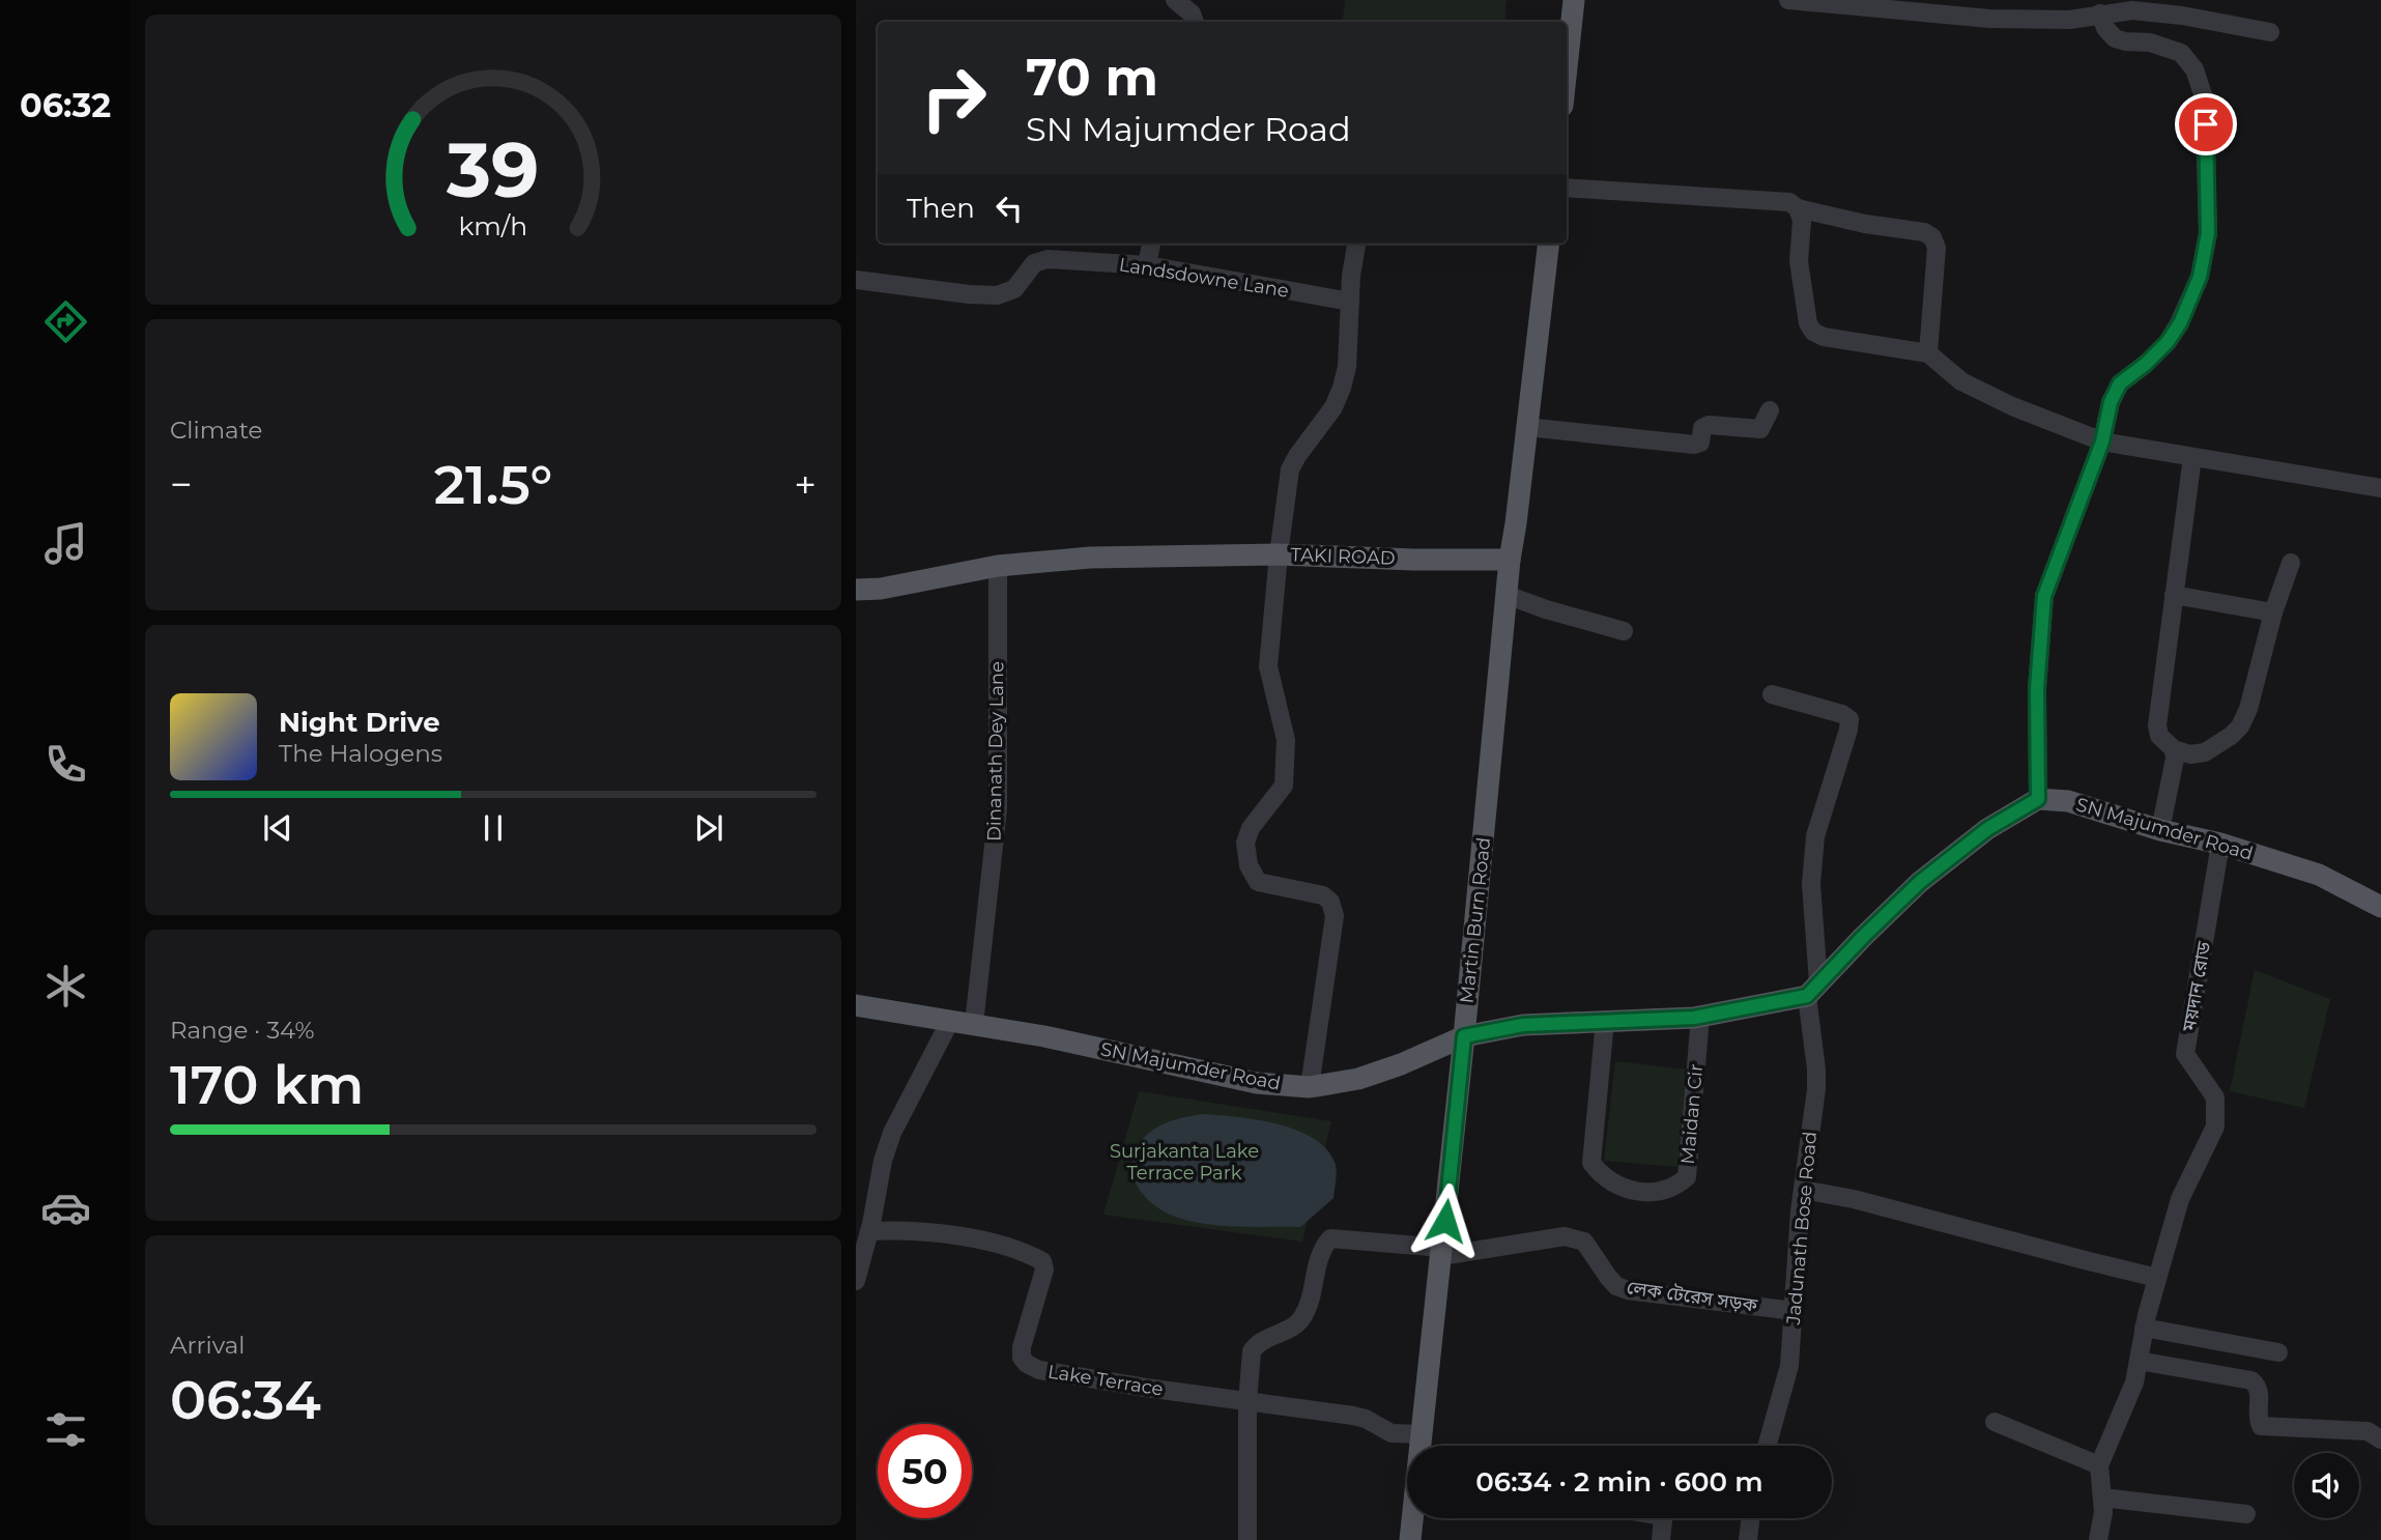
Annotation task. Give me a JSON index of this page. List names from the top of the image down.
{
  "streets": {
    "main road": ["TAKI ROAD", "SN Majumder Road", "Martin Burn Road"],
    "street": [
      "Landsdowne Lane",
      "Dinanath Dey Lane",
      "ময়দান রোড",
      "Maidan Cir",
      "Jadunath Bose Road",
      "লেক টেরেস সড়ক",
      "Lake Terrace"
    ]
  },
  "crossings": [
    ["TAKI ROAD", "Dinanath Dey Lane"],
    ["TAKI ROAD", "Martin Burn Road"],
    ["Dinanath Dey Lane", "SN Majumder Road"],
    ["SN Majumder Road", "Martin Burn Road"],
    ["SN Majumder Road", "ময়দান রোড"],
    ["SN Majumder Road", "Maidan Cir"],
    ["SN Majumder Road", "Jadunath Bose Road"],
    ["Martin Burn Road", "লেক টেরেস সড়ক"],
    ["Martin Burn Road", "Lake Terrace"],
    ["Jadunath Bose Road", "লেক টেরেস সড়ক"],
    ["লেক টেরেস সড়ক", "Lake Terrace"]
  ],
  "parks": ["Surjakanta Lake Terrace Park"],
  "page": {
    "tabs": "06:32",
    "turn": ["70 m", "SN Majumder Road"],
    "then": "Then",
    "tile": [
      "Climate",
      ["Range · 34%", "170 km"],
      ["Arrival", "06:34"]
    ],
    "heat": ["−", "21.5°", "+"],
    "song": ["Night Drive", "The Halogens"],
    "limit": "50",
    "trip": "06:34 · 2 min · 600 m",
    "gauge": ["39", "km/h"]
  }
}
